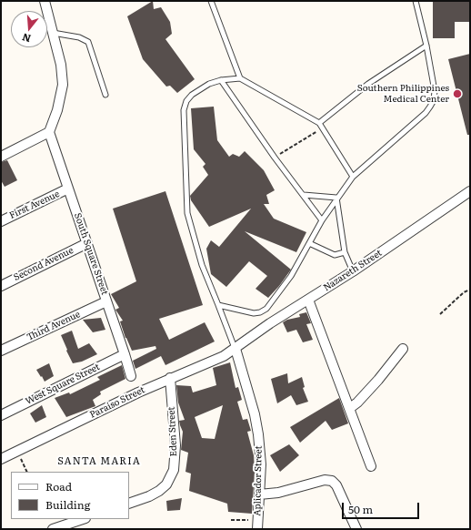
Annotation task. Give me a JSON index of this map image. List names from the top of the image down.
{
  "streets": {
    "street": [
      "First Avenue",
      "South Square Street",
      "Second Avenue",
      "Nazareth Street",
      "Third Avenue",
      "West Square Street",
      "Paraiso Street",
      "Eden Street",
      "Aplicador Street"
    ]
  },
  "crossings": [
    ["First Avenue", "South Square Street"],
    ["South Square Street", "Second Avenue"],
    ["South Square Street", "Third Avenue"],
    ["South Square Street", "West Square Street"],
    ["Nazareth Street", "Paraiso Street"],
    ["Nazareth Street", "Aplicador Street"],
    ["Paraiso Street", "Eden Street"],
    ["Paraiso Street", "Aplicador Street"]
  ],
  "districts": ["SANTA MARIA"],
  "places": ["Southern Philippines Medical Center"],
  "legend": ["Road", "Building"],
  "scale_bar": "50 m",
  "north": "bottom"
}
